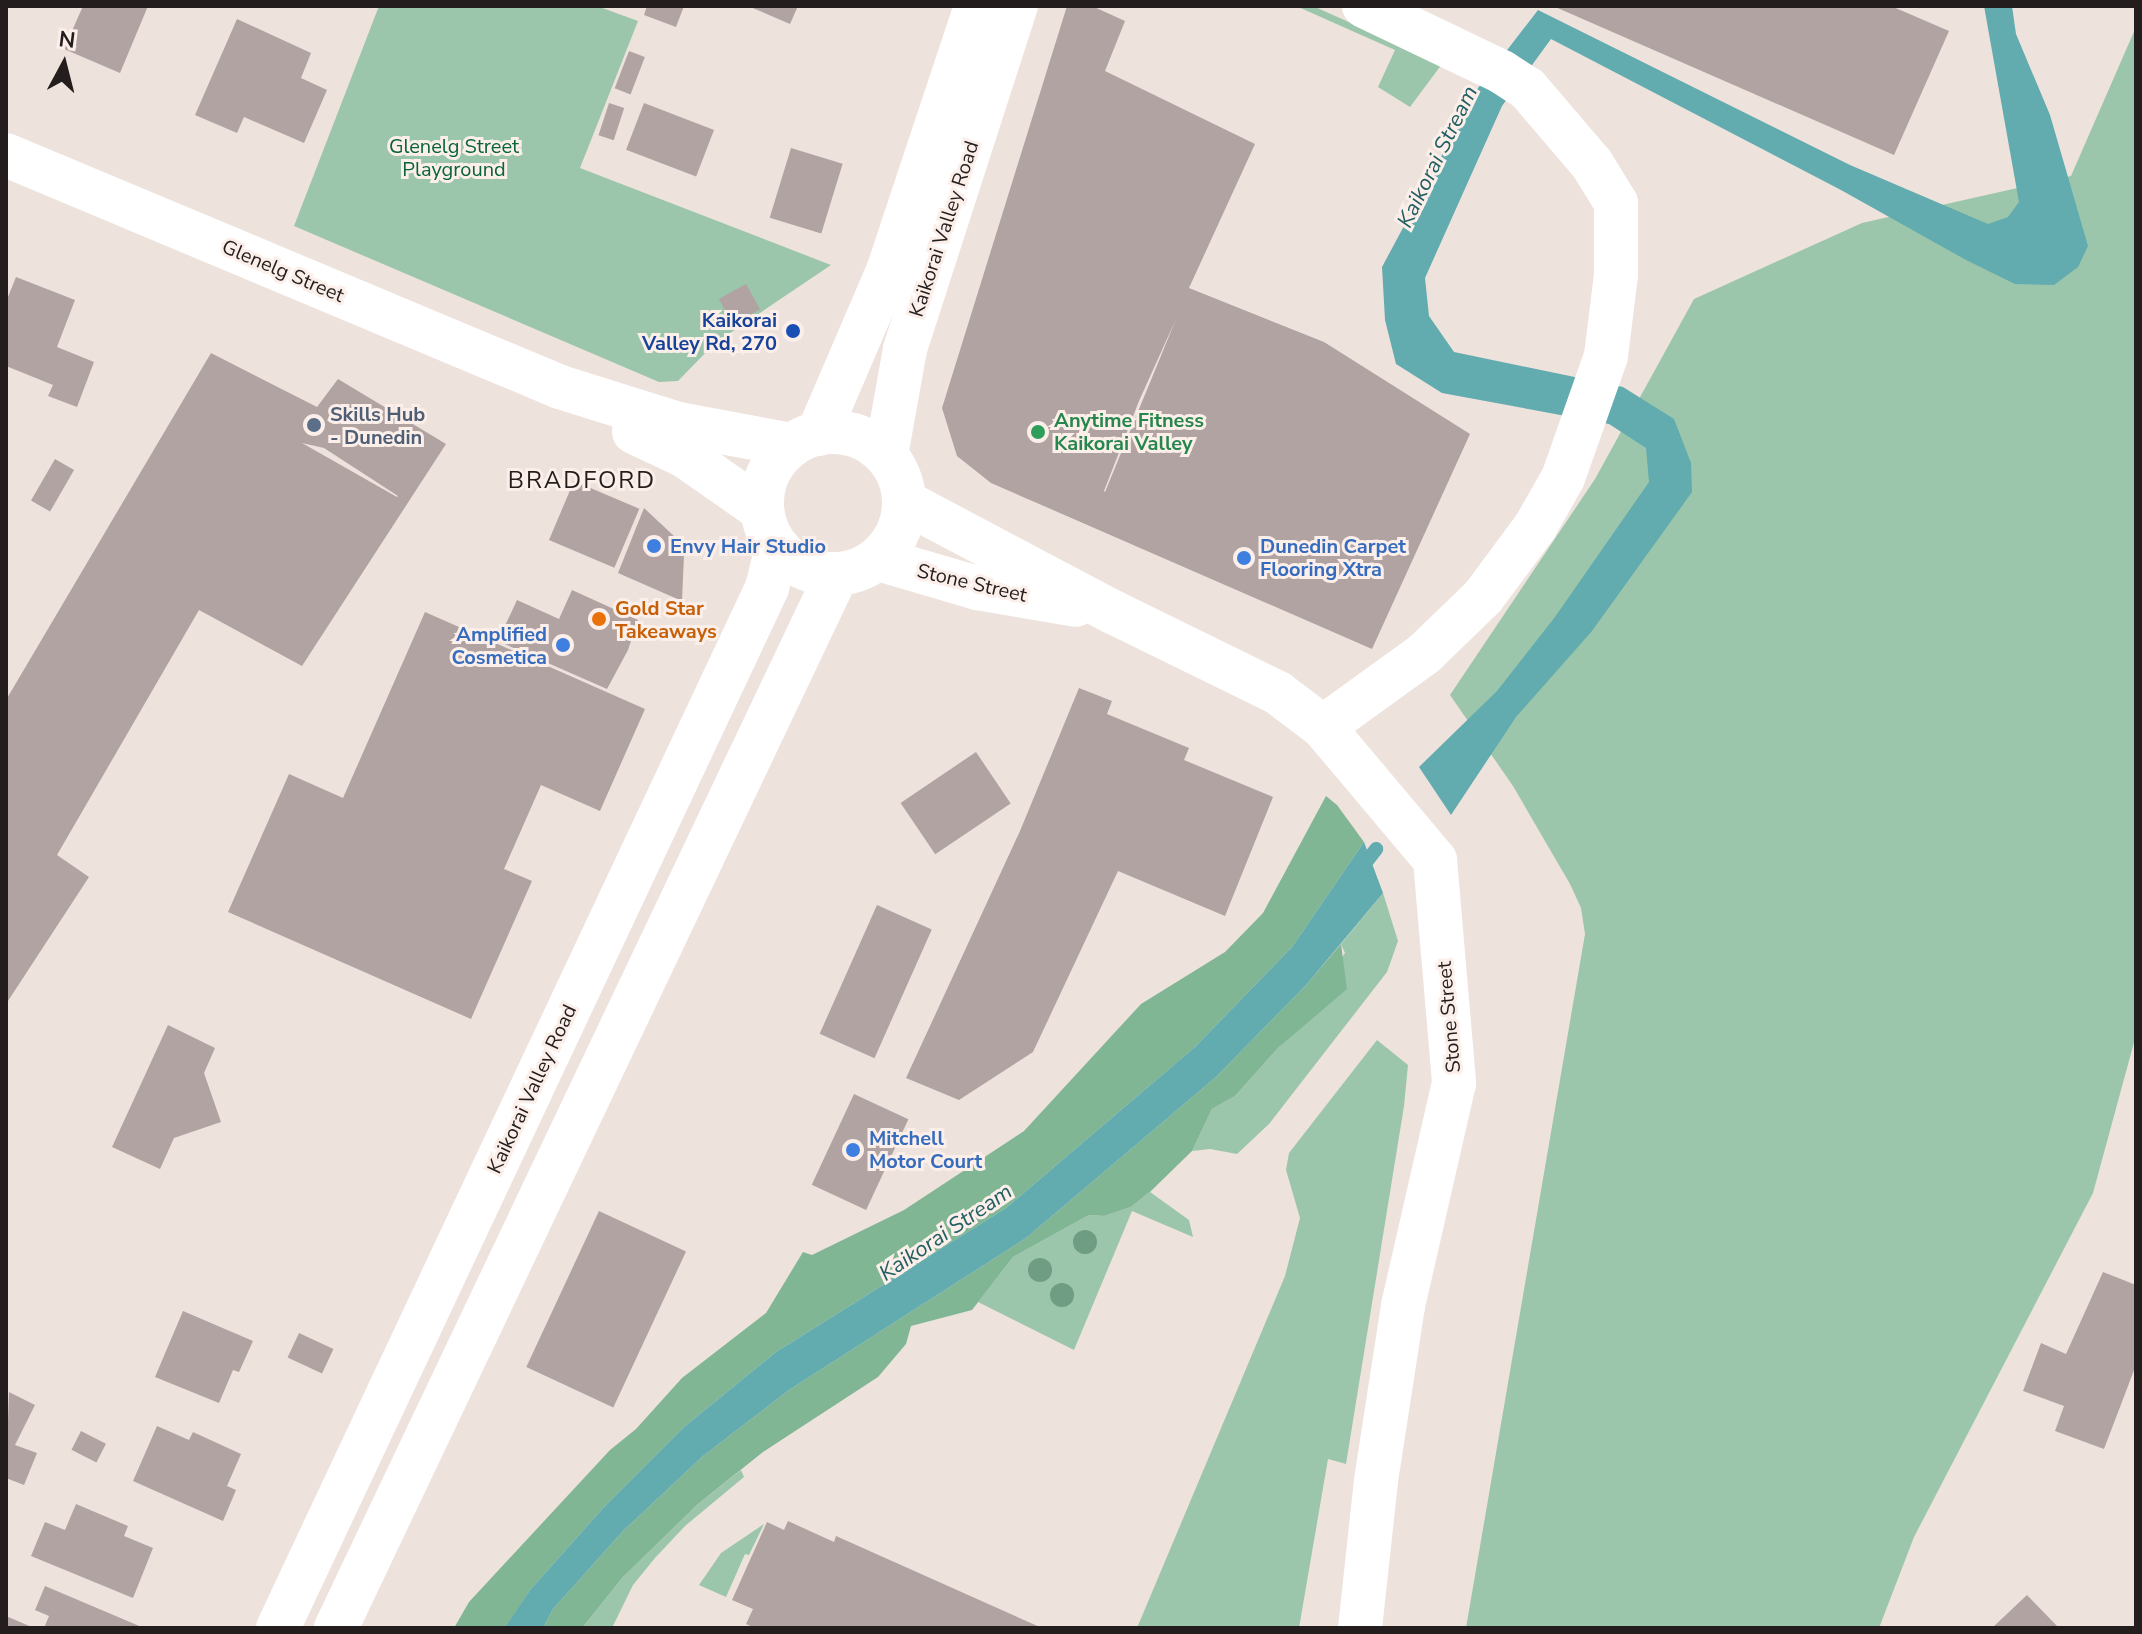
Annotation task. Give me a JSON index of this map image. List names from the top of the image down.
{
  "streets": {
    "main road": ["Kaikorai Valley Road", "Glenelg Street", "Stone Street"]
  },
  "crossings": [
    ["Kaikorai Valley Road", "Glenelg Street"],
    ["Kaikorai Valley Road", "Stone Street"],
    ["Glenelg Street", "Stone Street"]
  ],
  "districts": ["BRADFORD"],
  "water": ["Kaikorai Stream"],
  "parks": ["Glenelg Street Playground"],
  "places": [
    "Kaikorai Valley Rd, 270",
    "Skills Hub - Dunedin",
    "Anytime Fitness Kaikorai Valley",
    "Envy Hair Studio",
    "Dunedin Carpet Flooring Xtra",
    "Gold Star Takeaways",
    "Amplified Cosmetica",
    "Mitchell Motor Court"
  ],
  "north": "top"
}
